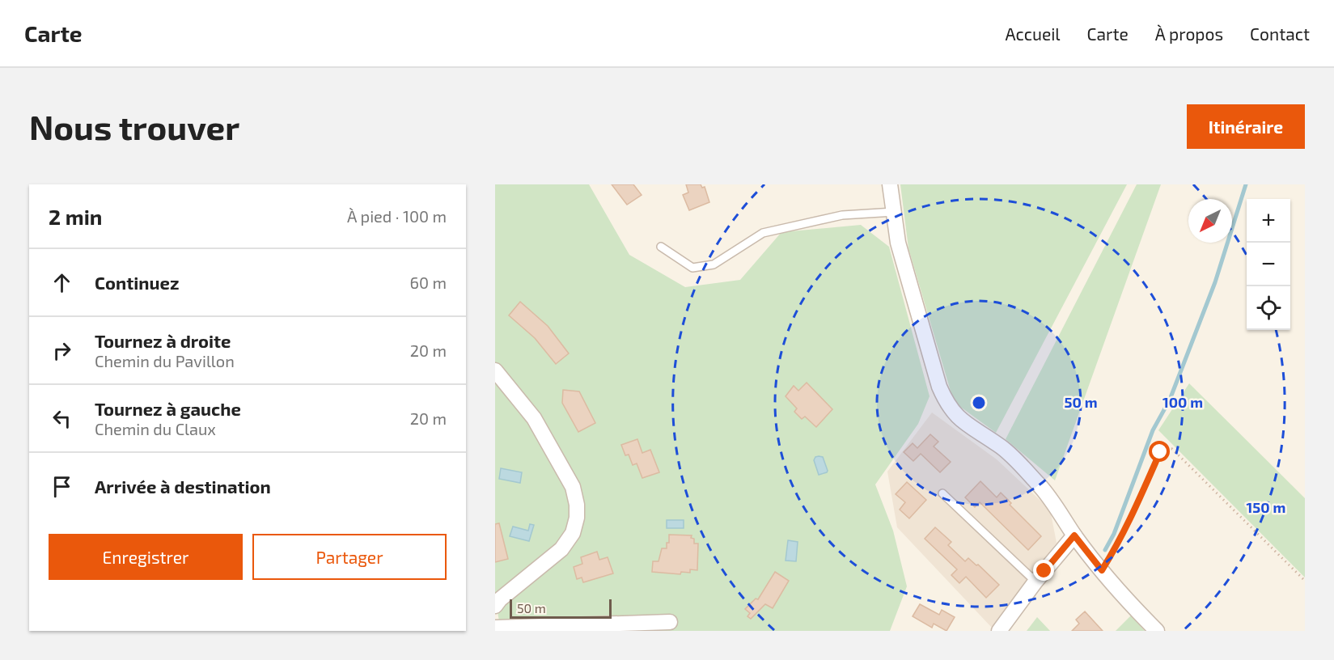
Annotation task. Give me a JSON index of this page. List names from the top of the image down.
{
  "scale_bar": "50 m",
  "north": "bottom left",
  "page": {
    "header": "Carte",
    "nav": [
      "Accueil",
      "Carte",
      "À propos",
      "Contact"
    ],
    "buttons": [
      "Itinéraire",
      ["Enregistrer", "Partager"]
    ],
    "title": "Nous trouver",
    "heading": ["2 min", "À pied · 100 m"],
    "map_buttons": ["+", "−"],
    "list": [
      ["Continuez", "60 m"],
      ["Tournez à droite", "Chemin du Pavillon", "20 m"],
      ["Tournez à gauche", "Chemin du Claux", "20 m"],
      "Arrivée à destination"
    ],
    "scale": "50 m"
  },
  "rings": ["50 m", "100 m", "150 m"]
}
